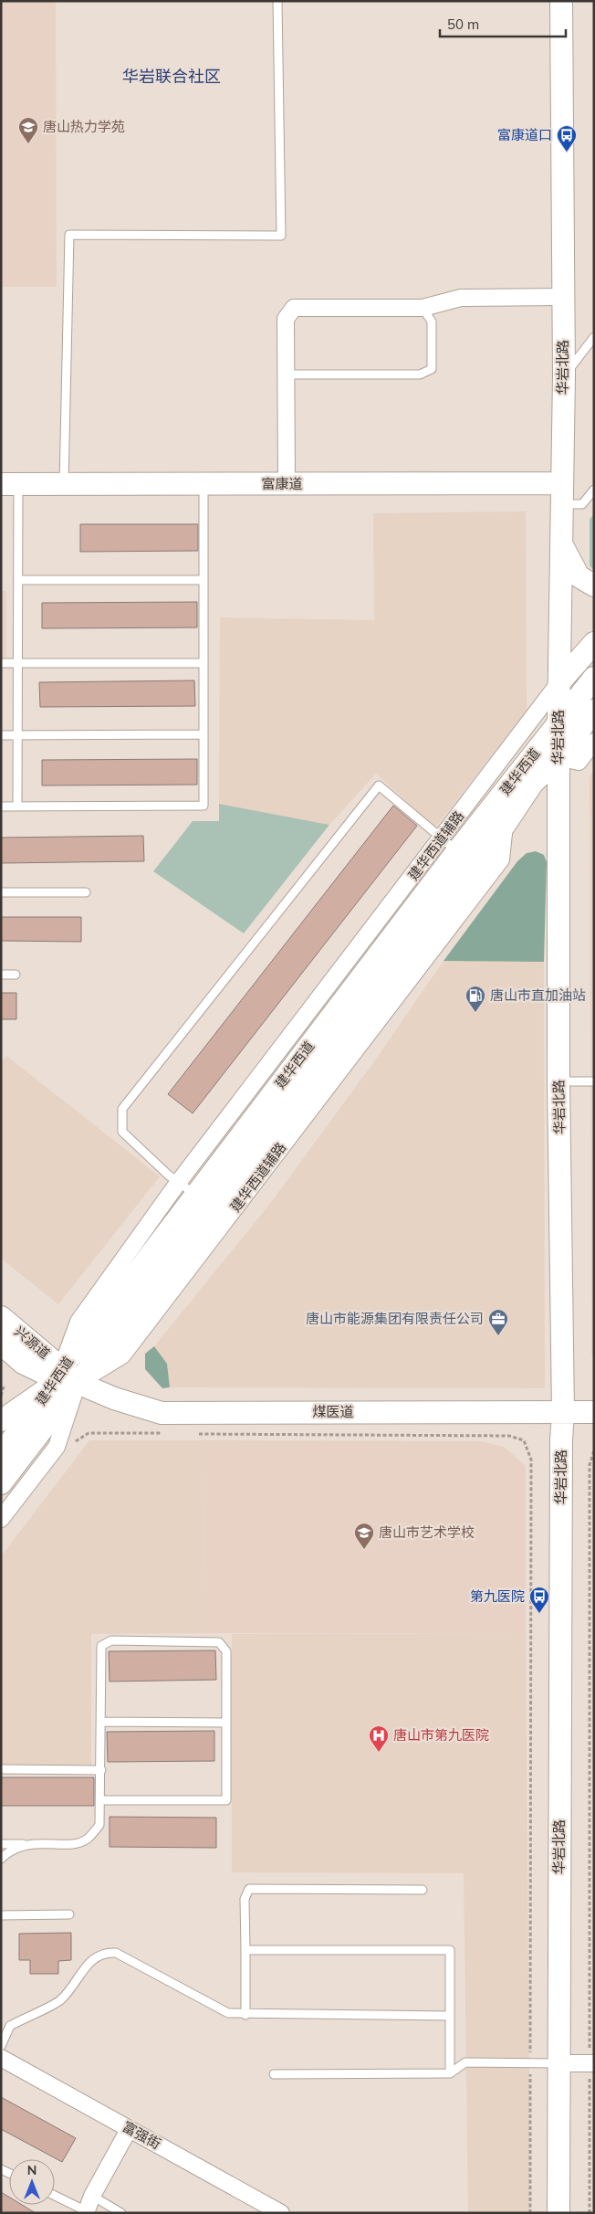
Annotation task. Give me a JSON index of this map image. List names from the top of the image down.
{
  "streets": {
    "street": [
      "华岩北路",
      "富康道",
      "建华西道",
      "建华西道辅路",
      "兴源道",
      "煤医道",
      "富强街"
    ]
  },
  "crossings": [
    ["华岩北路", "富康道"],
    ["华岩北路", "建华西道"],
    ["华岩北路", "建华西道辅路"],
    ["华岩北路", "煤医道"],
    ["建华西道", "建华西道辅路"],
    ["建华西道", "兴源道"],
    ["建华西道", "煤医道"],
    ["建华西道辅路", "兴源道"],
    ["兴源道", "煤医道"]
  ],
  "districts": ["华岩联合社区"],
  "places": {
    "school or university": ["唐山热力学苑", "唐山市艺术学校"],
    "bus stop": ["富康道口", "第九医院"],
    "fuel station": ["唐山市直加油站"],
    "office": ["唐山市能源集团有限责任公司"],
    "hospital": ["唐山市第九医院"]
  },
  "scale_bar": "50 m",
  "north": "top"
}
